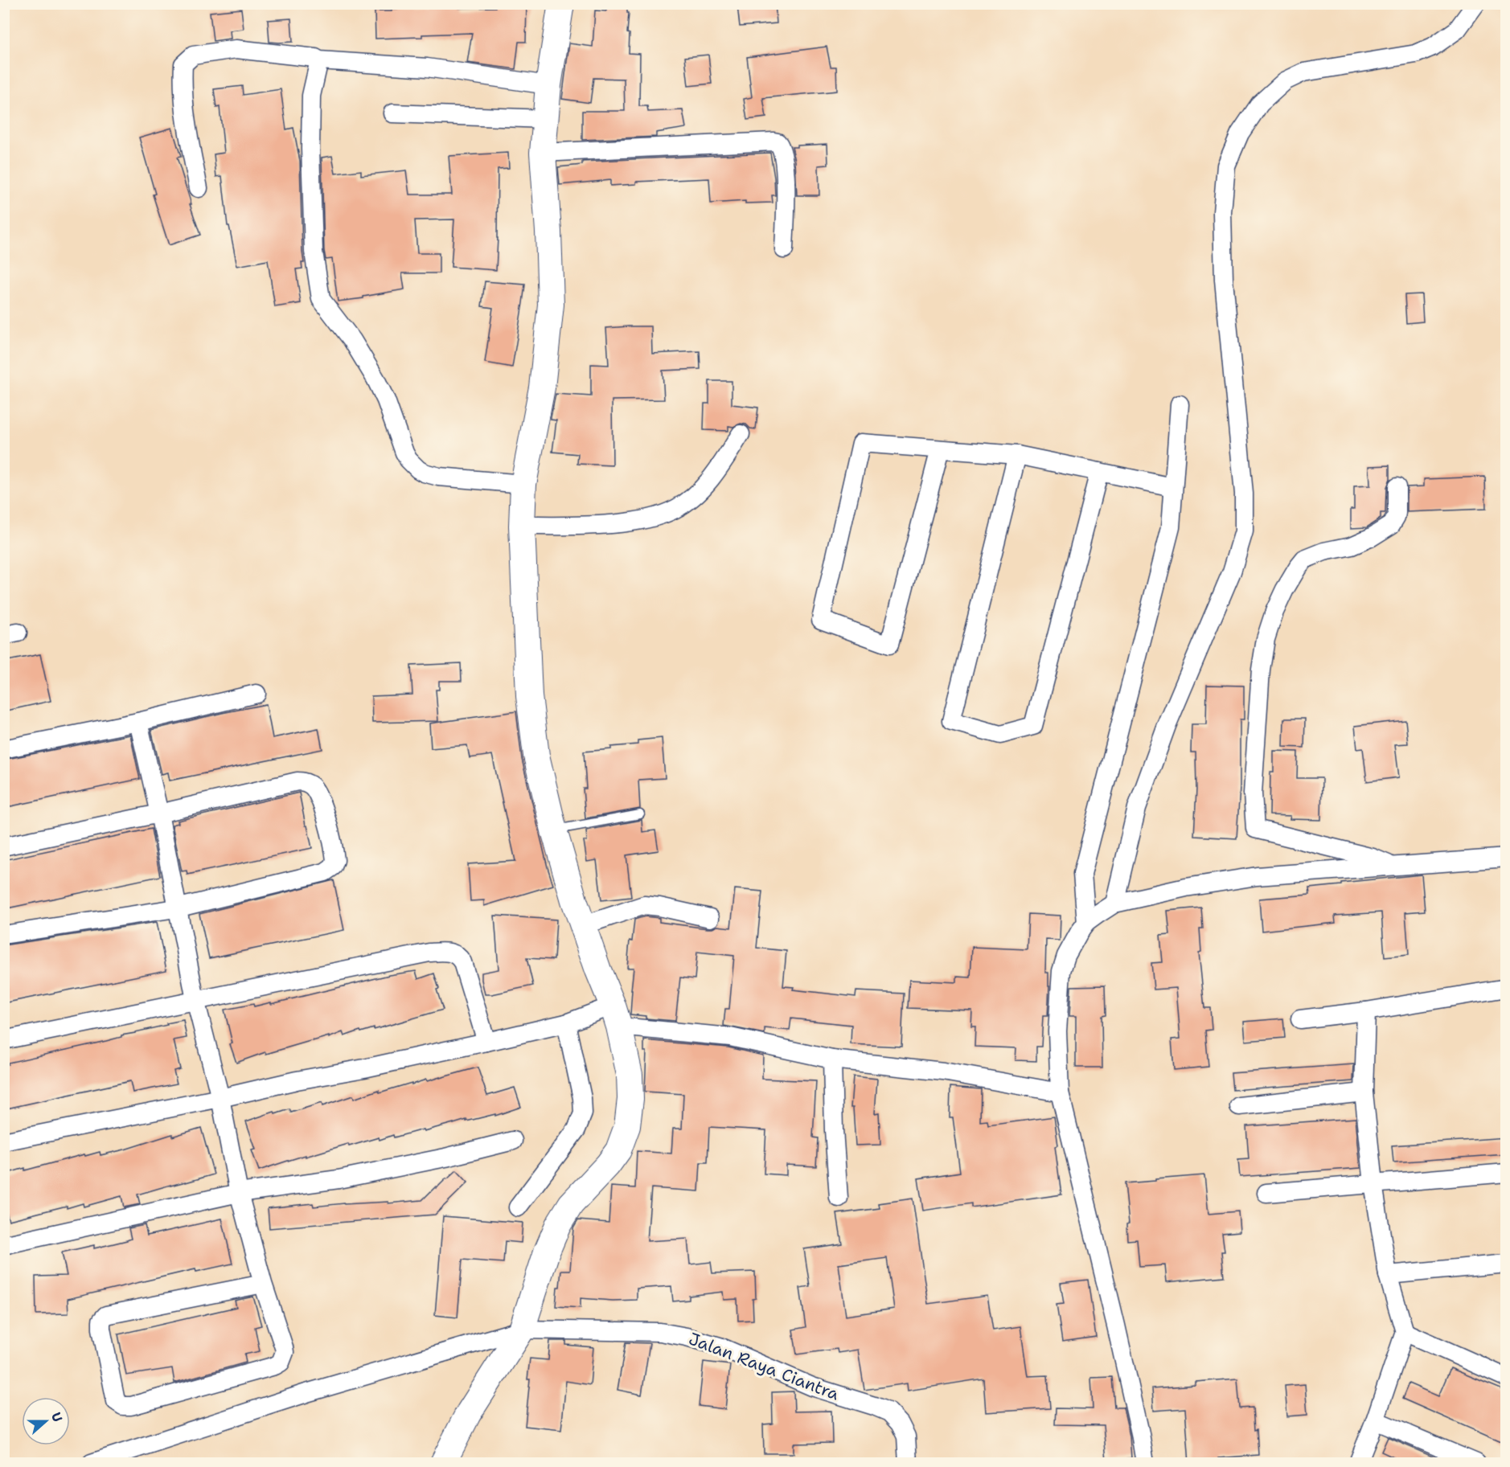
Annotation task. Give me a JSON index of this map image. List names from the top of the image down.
{
  "streets": {
    "street": ["Jalan Raya Ciantra"]
  },
  "north": "right"
}
